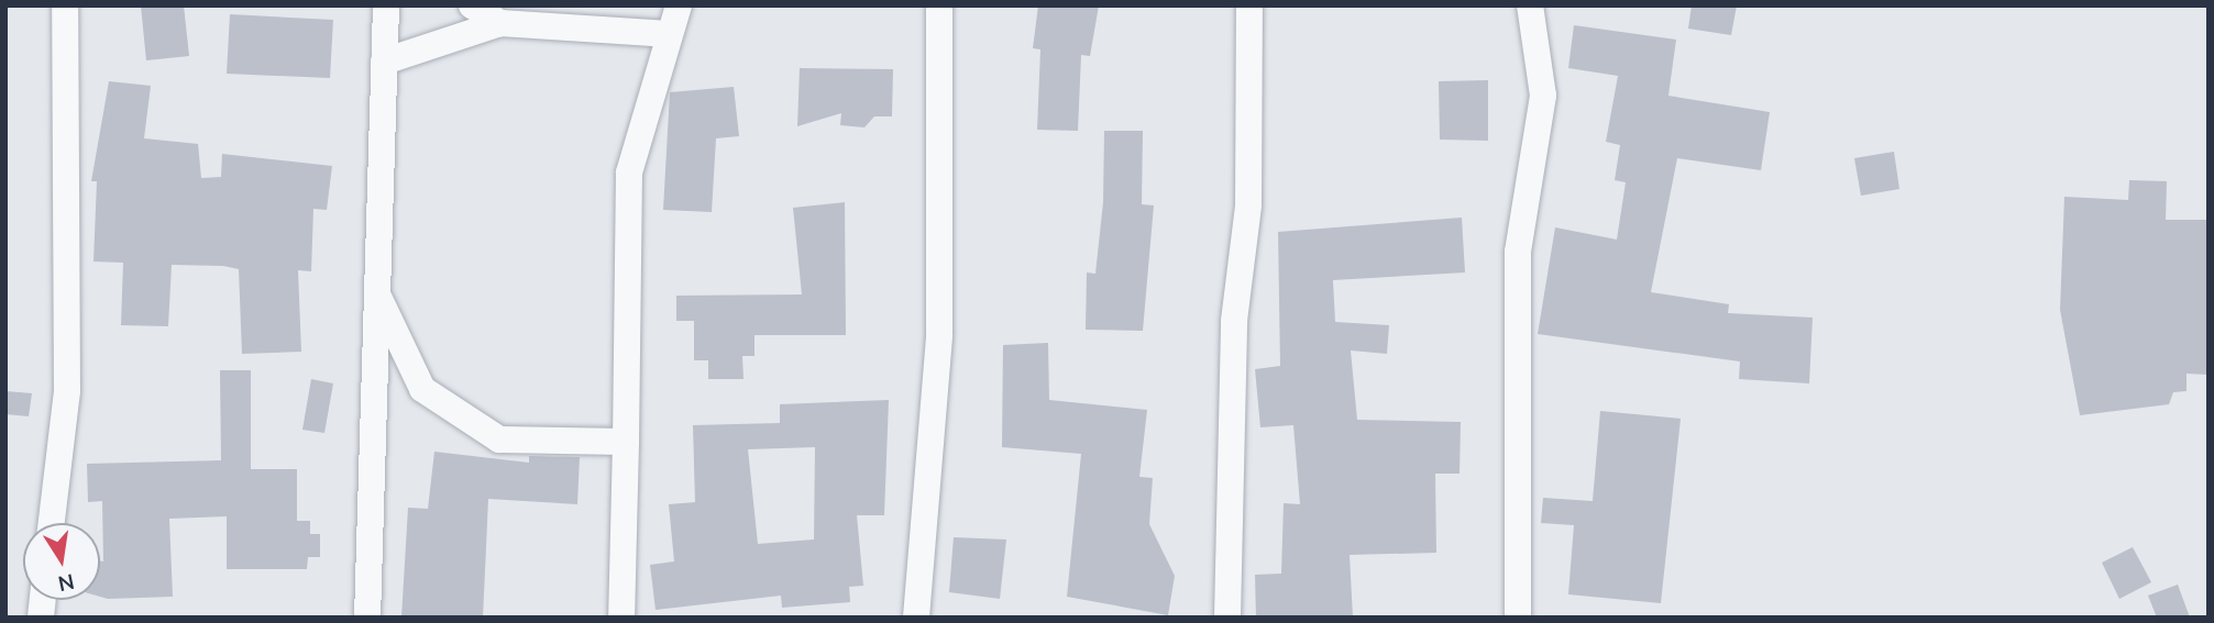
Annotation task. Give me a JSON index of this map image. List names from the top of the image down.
{
  "north": "bottom"
}
